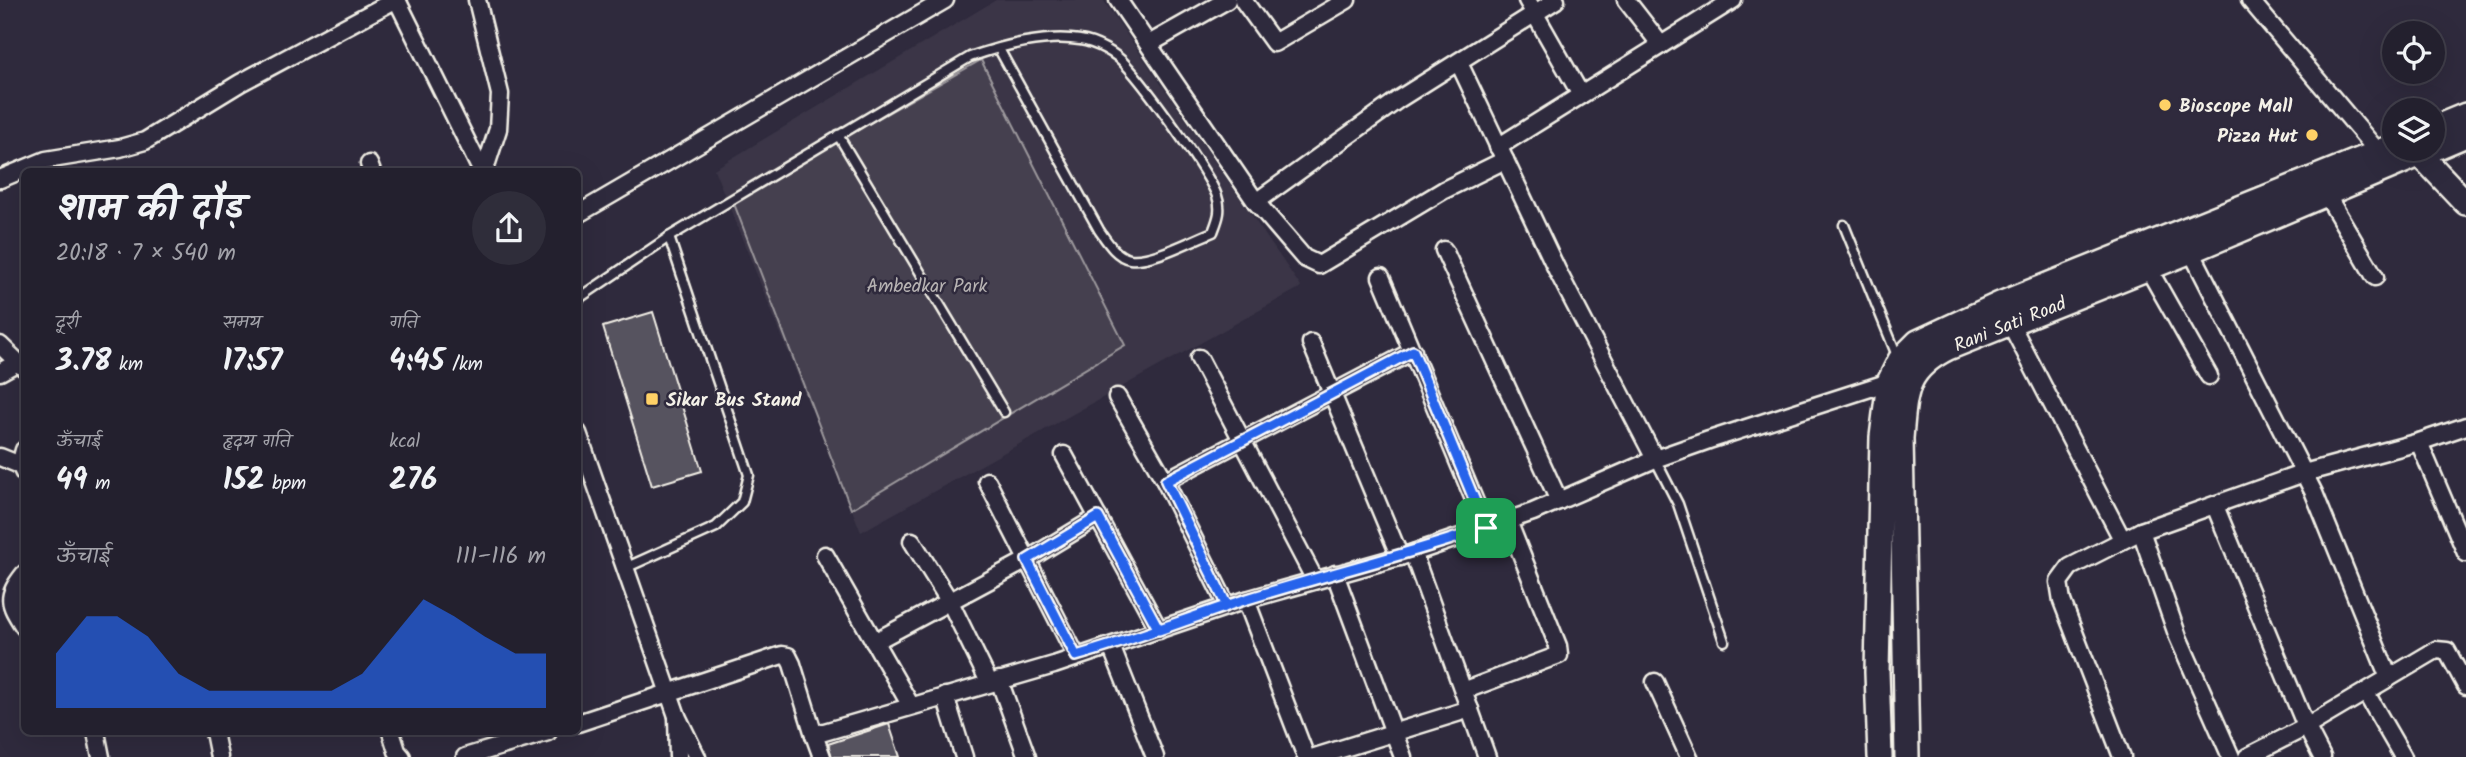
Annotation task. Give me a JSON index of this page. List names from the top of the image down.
{
  "streets": {
    "street": ["Rani Sati Road"]
  },
  "parks": ["Ambedkar Park"],
  "places": {
    "other": ["Bioscope Mall", "Pizza Hut"],
    "transit": ["Sikar Bus Stand"]
  },
  "page": {
    "heading": ["शाम की दौड़", "20:18 · 7 × 540 m"],
    "stats": [
      ["दूरी", "3.78 km"],
      ["समय", "17:57"],
      ["गति", "4:45 /km"],
      ["ऊँचाई", "49 m"],
      ["हृदय गति", "152 bpm"],
      ["kcal", "276"]
    ],
    "chart": ["ऊँचाई", "111–116 m"]
  }
}
